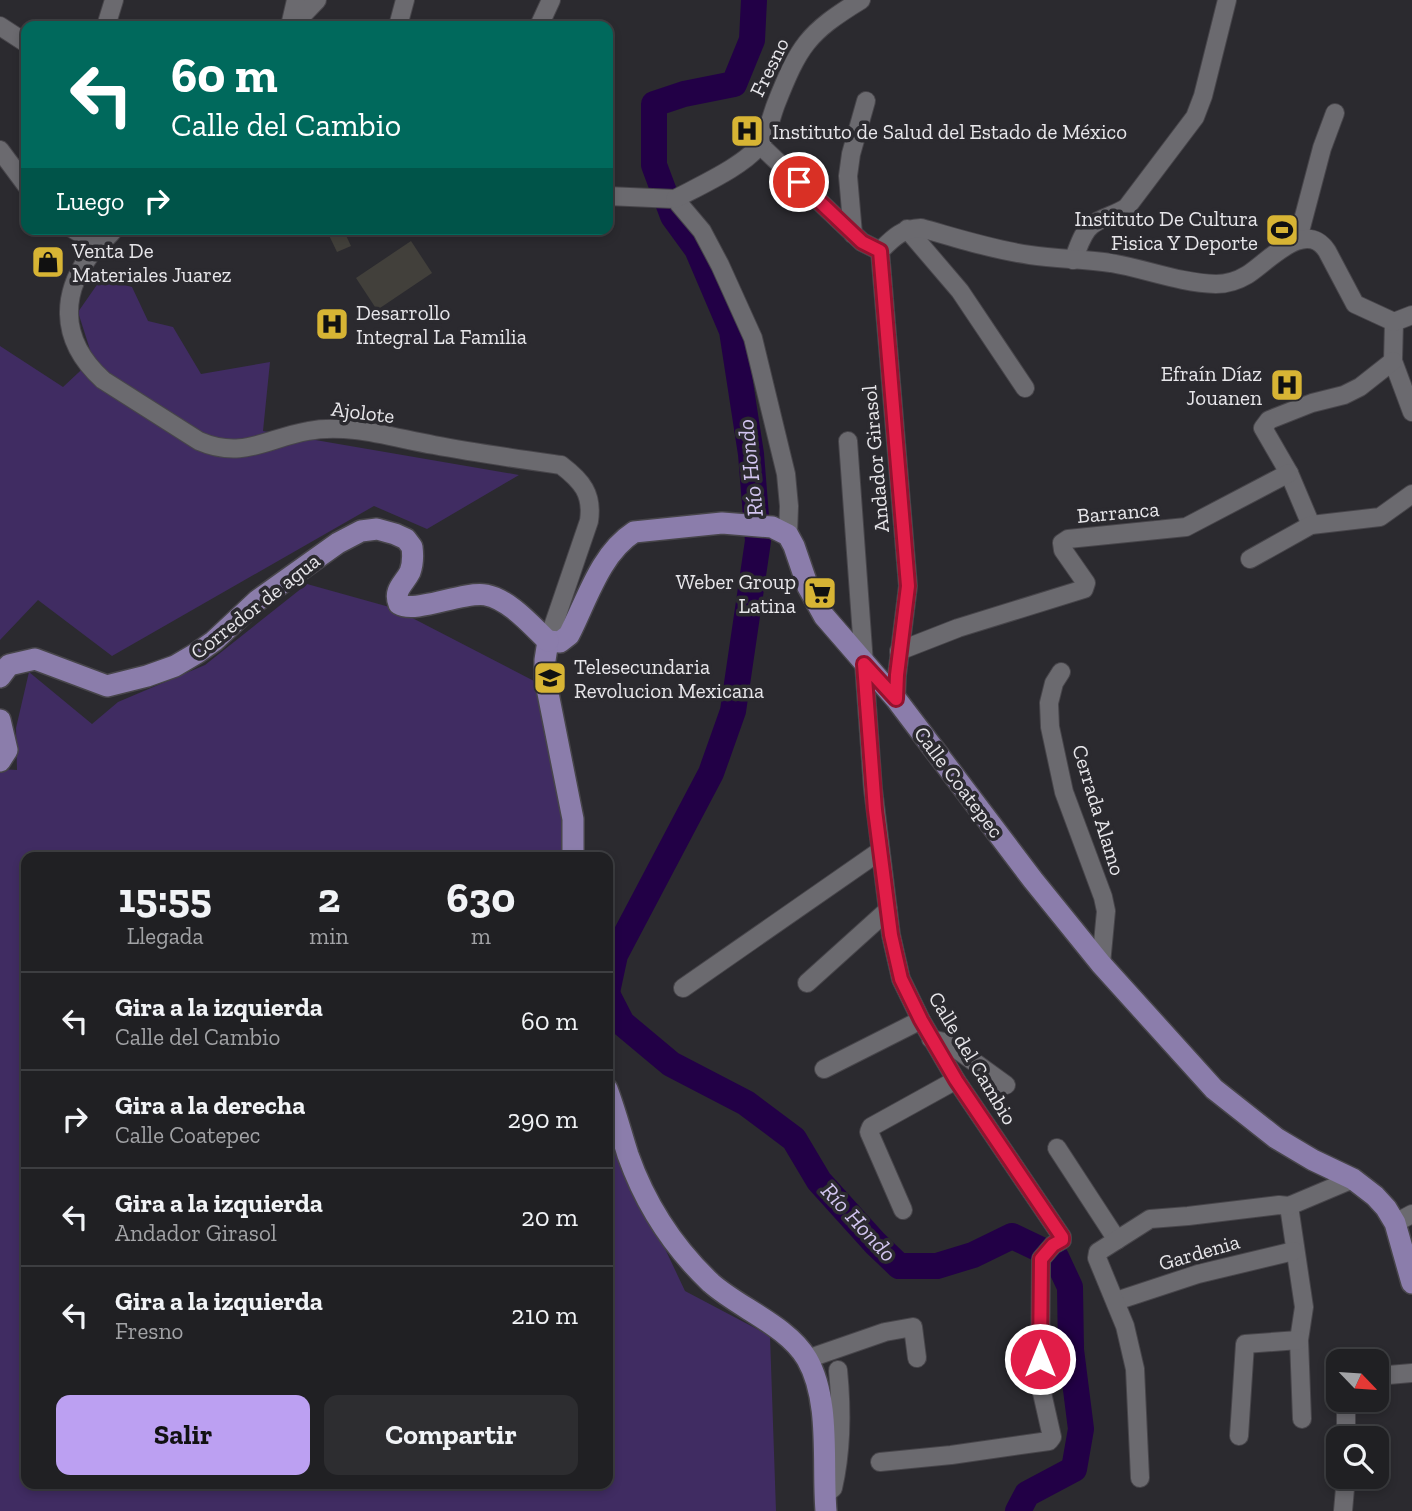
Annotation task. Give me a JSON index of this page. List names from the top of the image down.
{
  "streets": {
    "main road": ["Corredor de agua", "Calle Coatepec"],
    "street": [
      "Fresno",
      "Ajolote",
      "Andador Girasol",
      "Barranca",
      "Cerrada Alamo",
      "Calle del Cambio",
      "Gardenia"
    ]
  },
  "crossings": [
    ["Ajolote", "Corredor de agua"],
    ["Andador Girasol", "Barranca"],
    ["Andador Girasol", "Calle Coatepec"],
    ["Calle Coatepec", "Cerrada Alamo"],
    ["Calle Coatepec", "Calle del Cambio"]
  ],
  "water": ["Río Hondo"],
  "places": {
    "hospital": ["Instituto de Salud del Estado de México", "Desarrollo Integral La Familia", "Efraín Díaz Jouanen"],
    "sports": ["Instituto De Cultura Fisica Y Deporte"],
    "shop": ["Venta De Materiales Juarez"],
    "supermarket": ["Weber Group Latina"],
    "school or university": ["Telesecundaria Revolucion Mexicana"]
  },
  "north": "bottom right",
  "page": {
    "turn": ["60 m", "Calle del Cambio"],
    "then": "Luego",
    "eta": [
      "15:55",
      "Llegada",
      "2",
      "min",
      "630",
      "m"
    ],
    "list": [
      {
        "name": "Gira a la izquierda",
        "note": "Calle del Cambio",
        "value": "60 m"
      },
      {
        "name": "Gira a la derecha",
        "note": "Calle Coatepec",
        "value": "290 m"
      },
      {
        "name": "Gira a la izquierda",
        "note": "Andador Girasol",
        "value": "20 m"
      },
      {
        "name": "Gira a la izquierda",
        "note": "Fresno",
        "value": "210 m"
      }
    ],
    "buttons": ["Salir", "Compartir"]
  }
}
